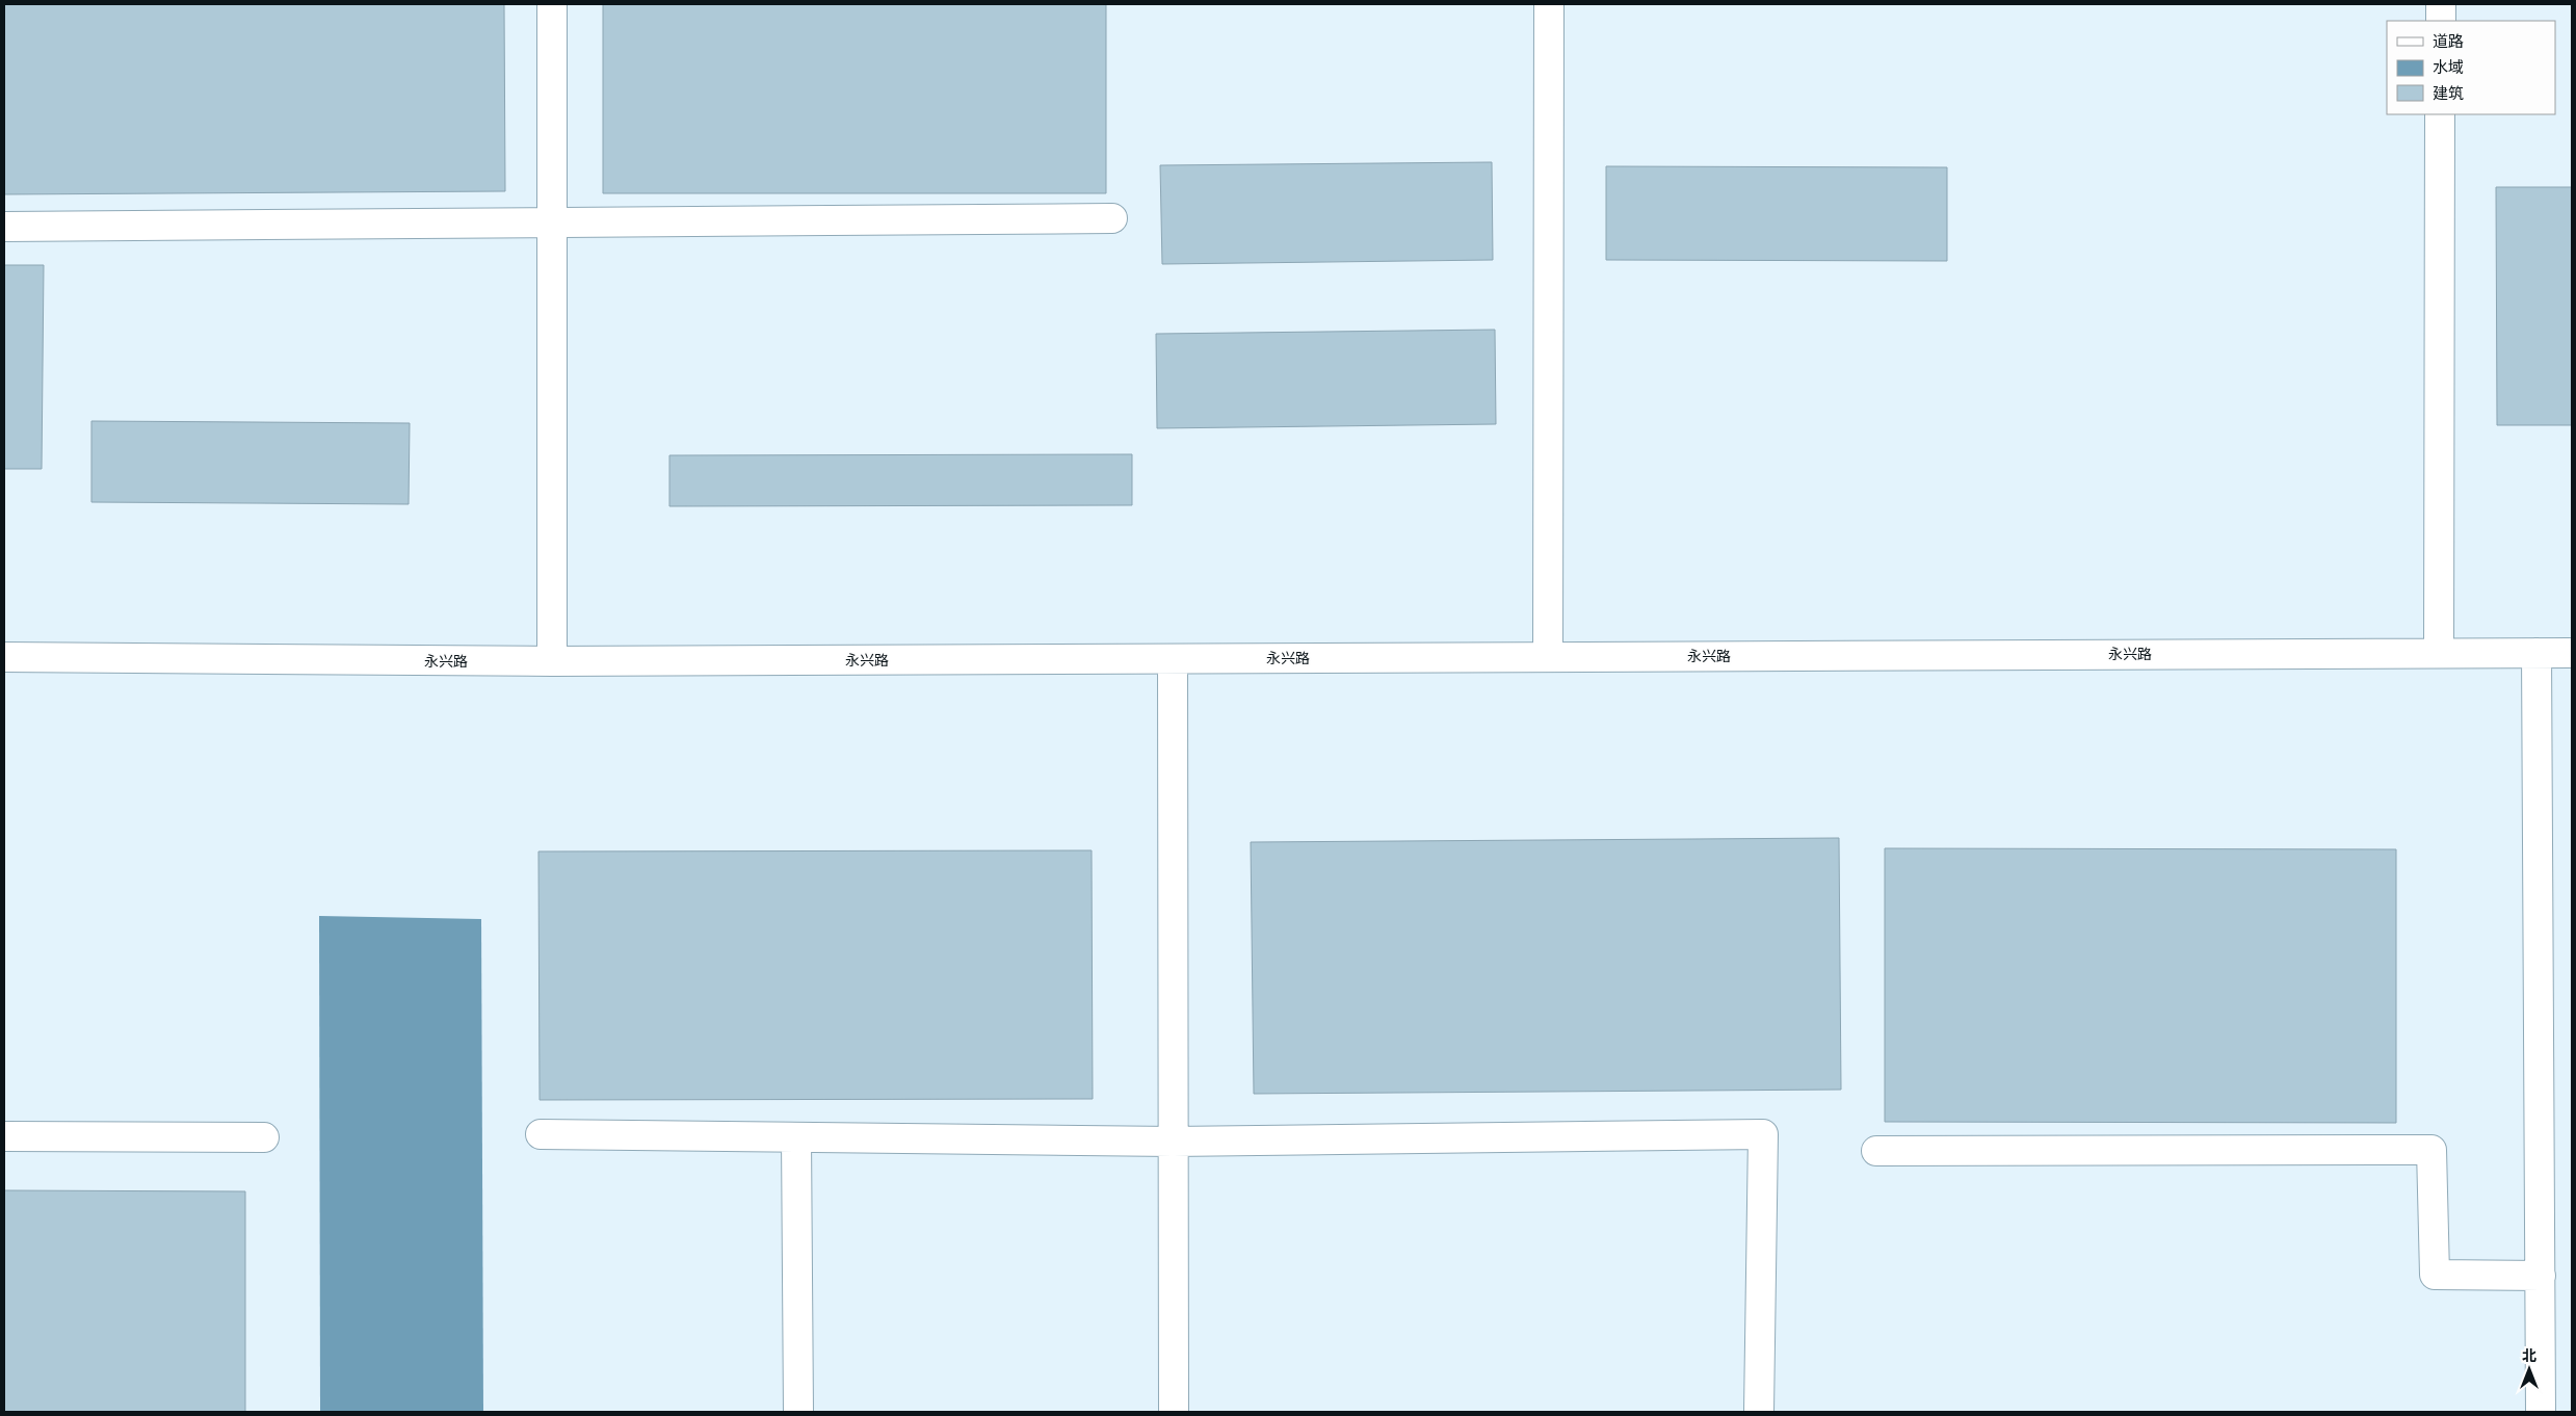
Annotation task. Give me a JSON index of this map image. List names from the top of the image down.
{
  "streets": {
    "street": ["永兴路"]
  },
  "legend": ["道路", "水域", "建筑"],
  "north": "top"
}
